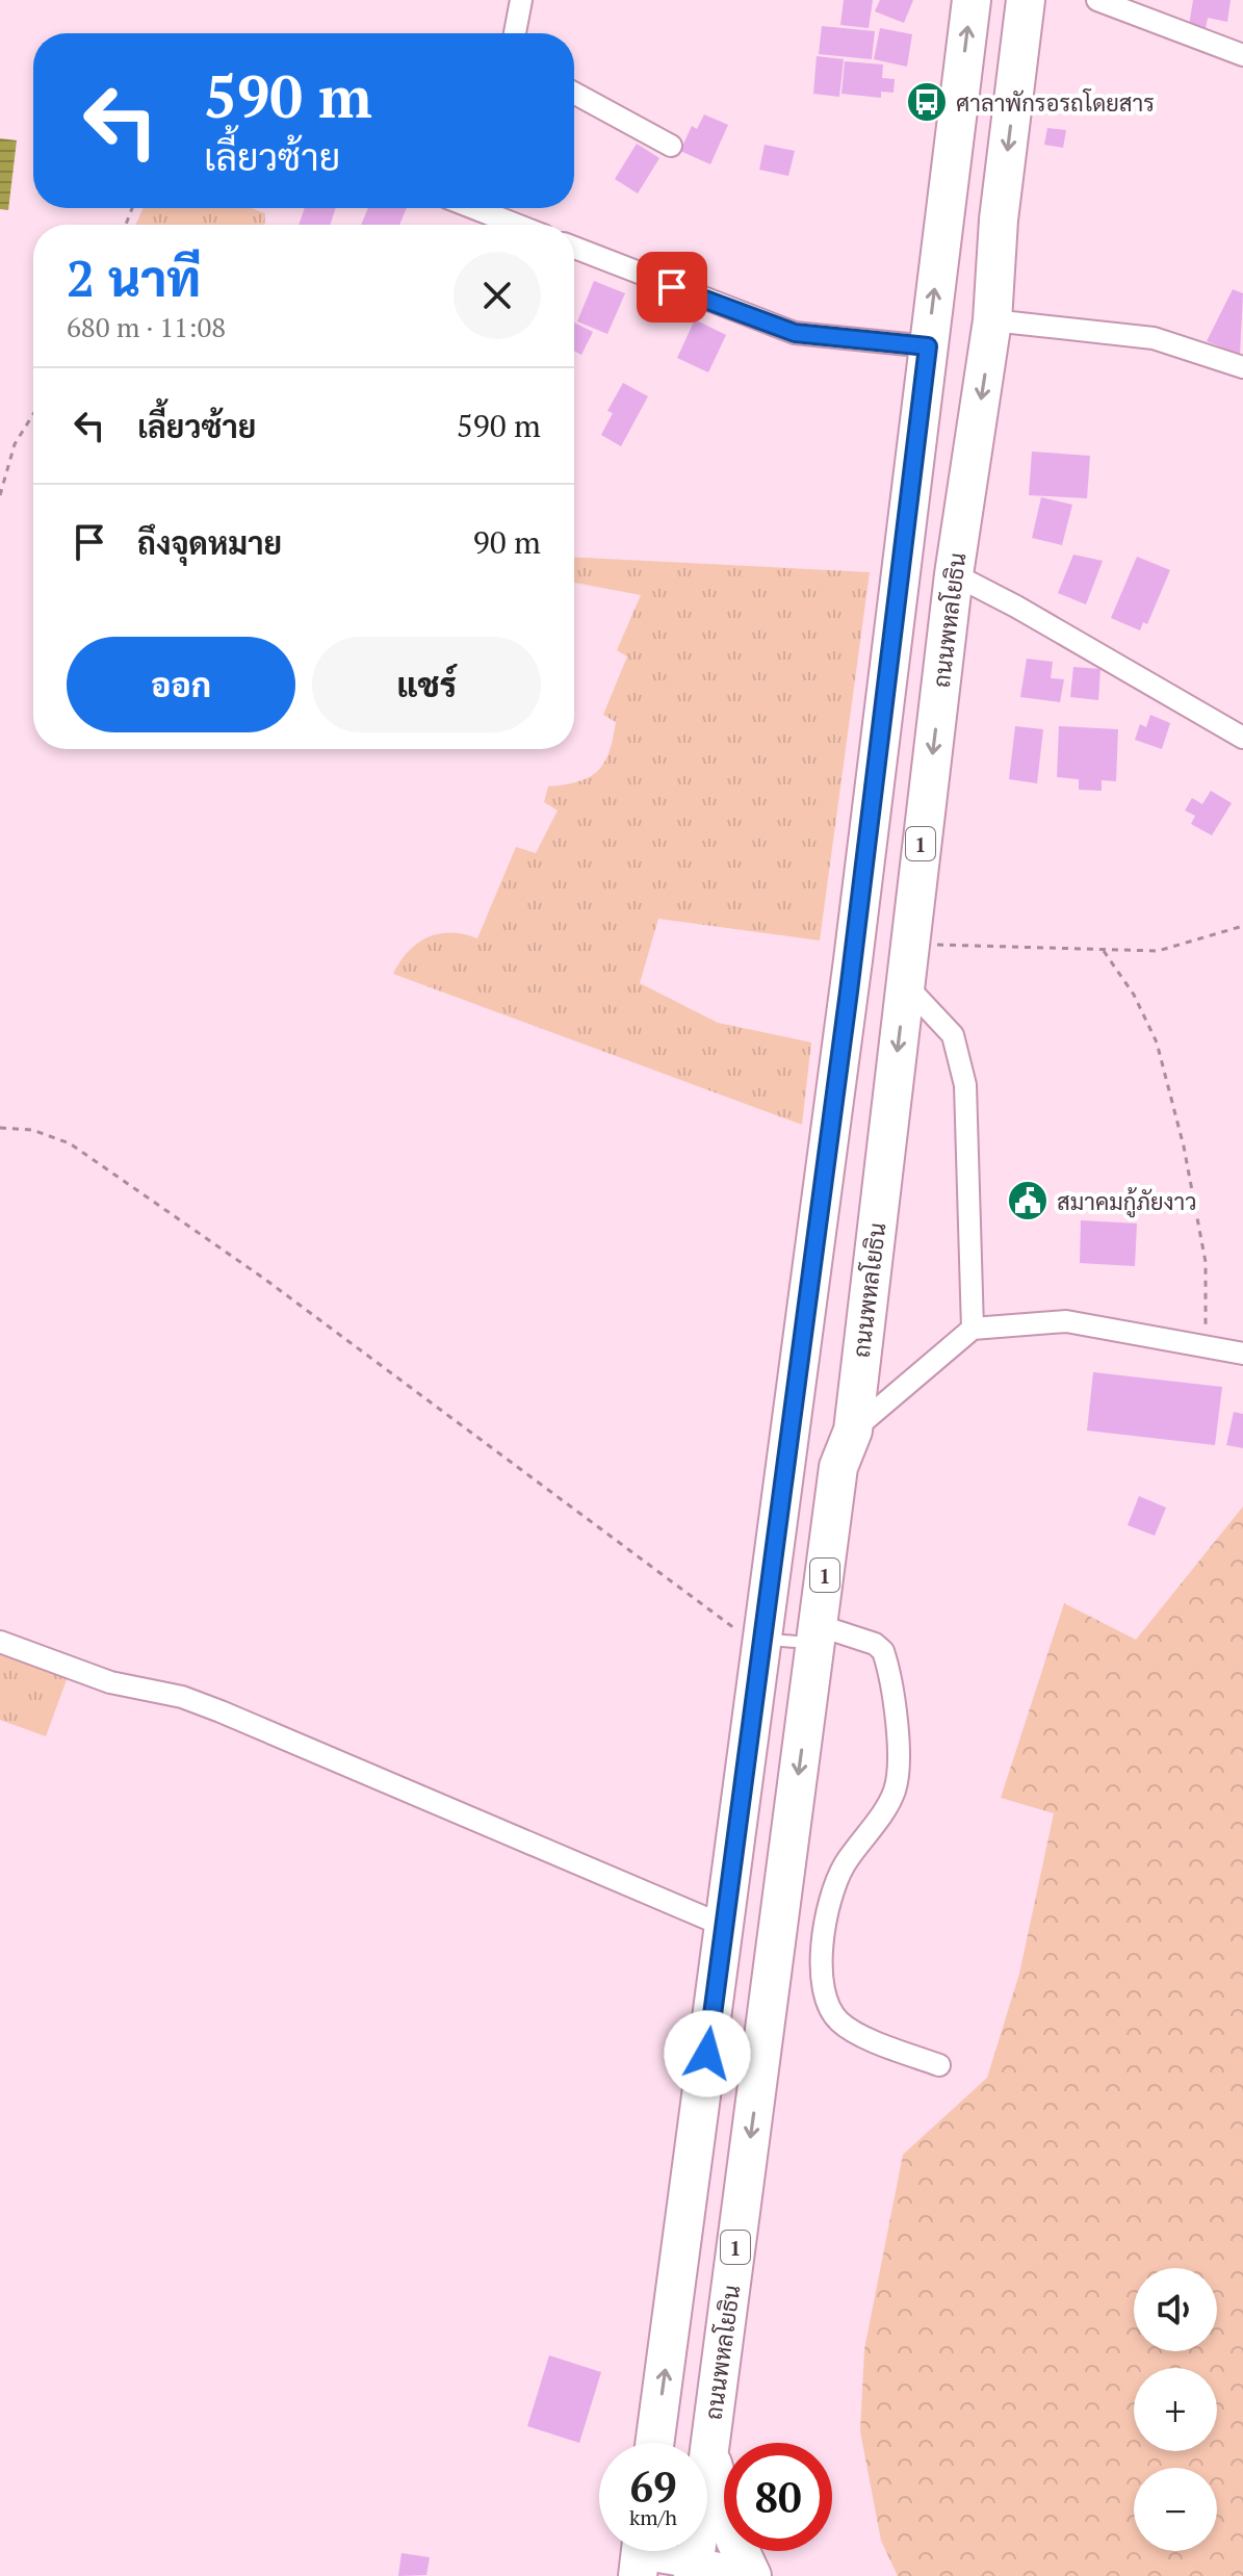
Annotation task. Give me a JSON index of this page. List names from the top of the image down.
{
  "streets": {
    "highway": ["ถนนพหลโยธิน", "1"]
  },
  "places": {
    "bus stop": ["ศาลาพักรอรถโดยสาร"],
    "public building": ["สมาคมกู้ภัยงาว"]
  },
  "page": {
    "turn": ["590 m", "เลี้ยวซ้าย"],
    "heading": ["2 นาที", "680 m · 11:08"],
    "list": [
      {
        "name": "เลี้ยวซ้าย",
        "value": "590 m"
      },
      {
        "name": "ถึงจุดหมาย",
        "value": "90 m"
      }
    ],
    "buttons": ["ออก", "แชร์"],
    "map_buttons": ["+", "−"],
    "speed": "69 km/h",
    "limit": "80"
  }
}
